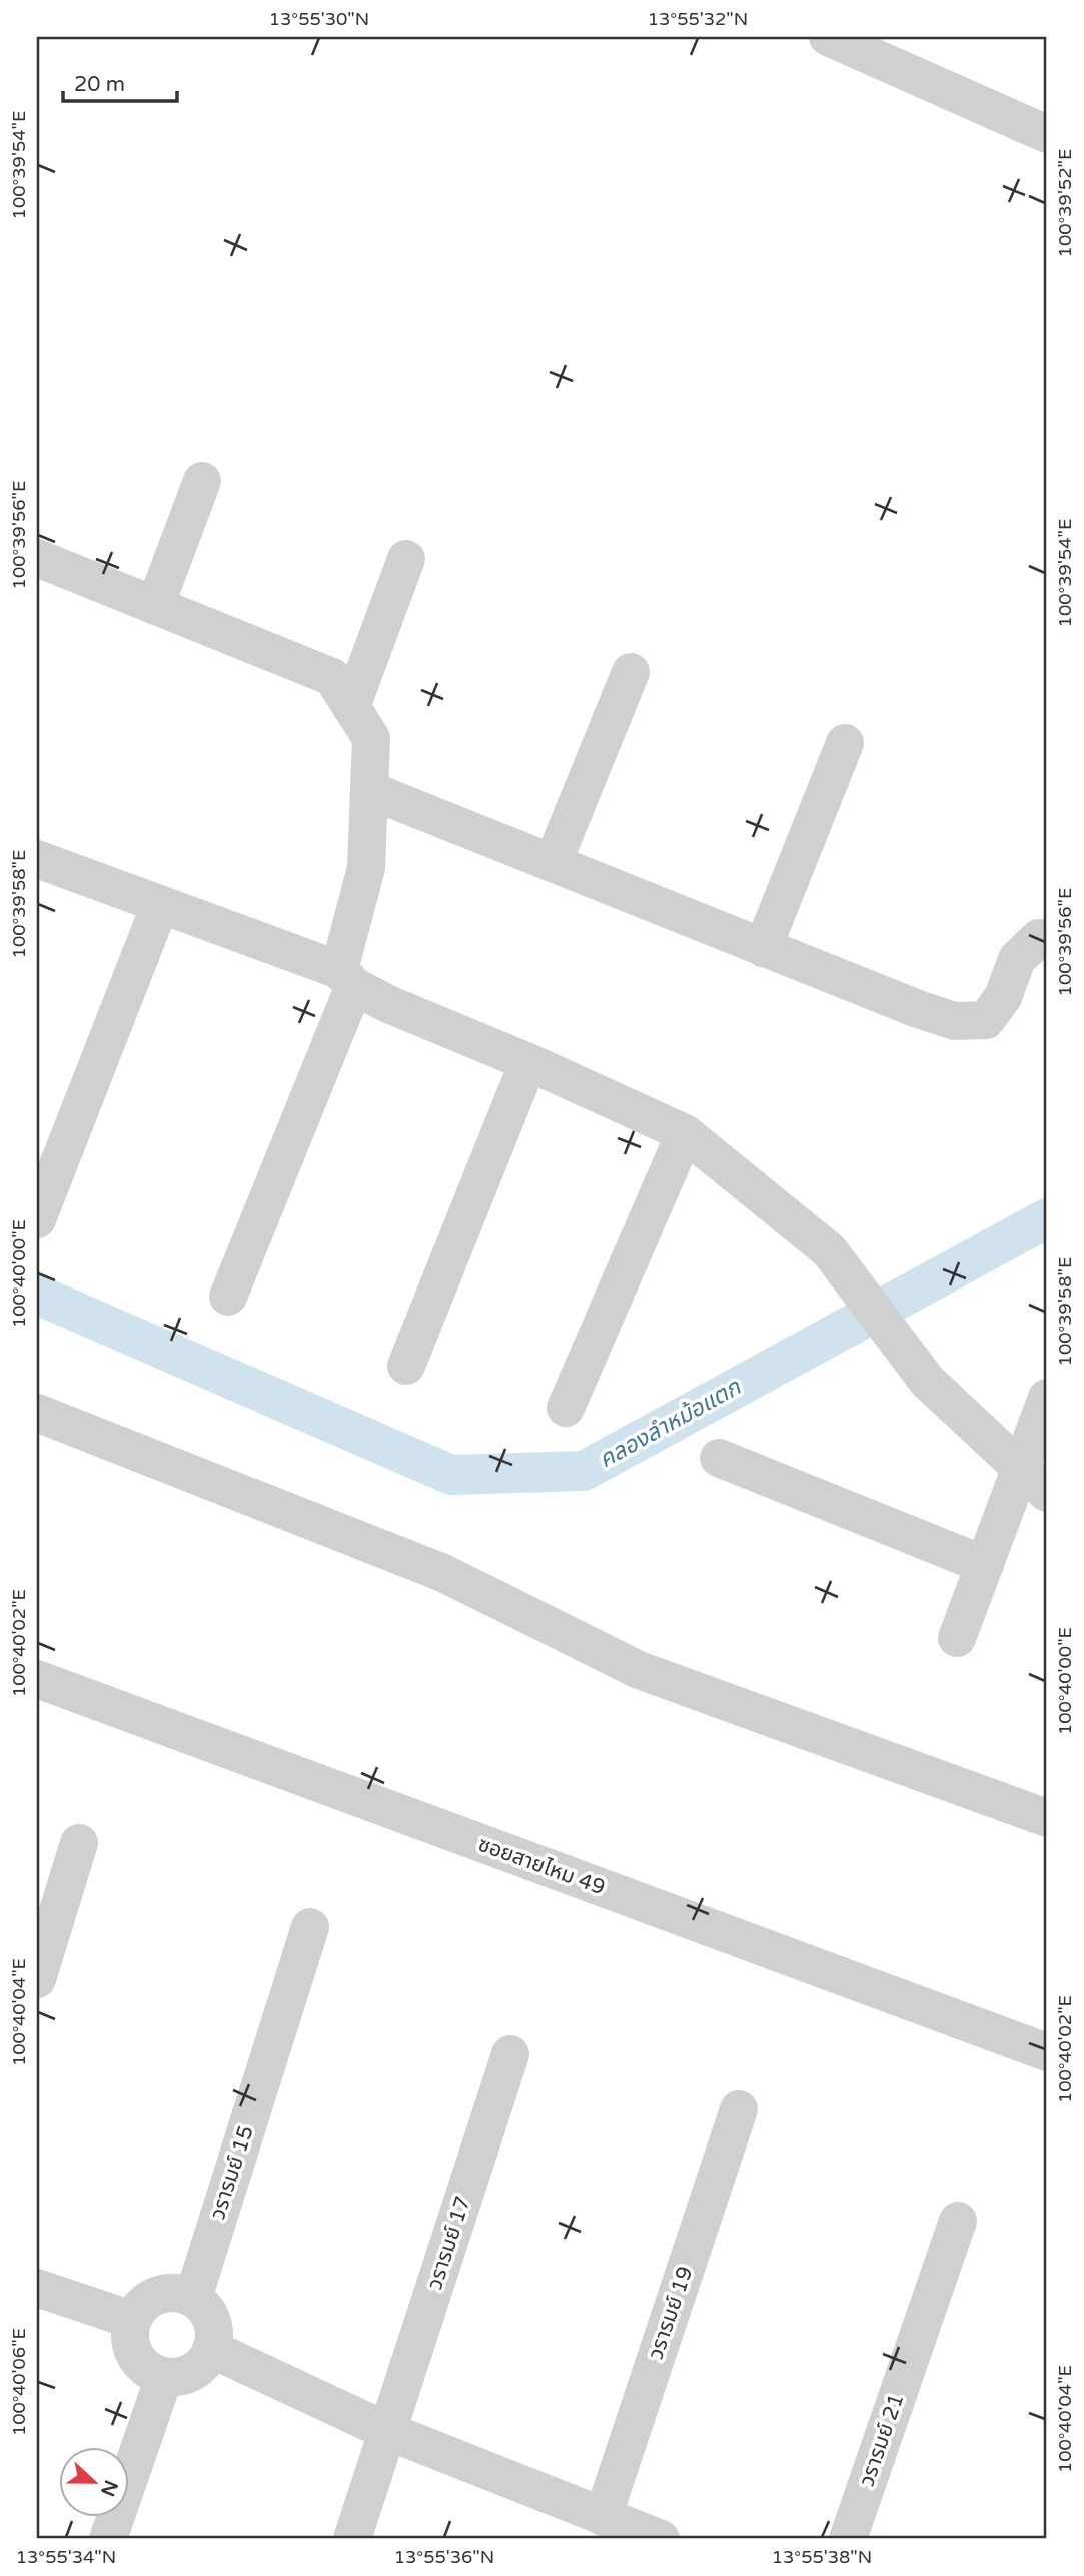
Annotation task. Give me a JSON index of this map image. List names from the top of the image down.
{
  "streets": {
    "street": [
      "ซอยสายไหม 49",
      "วรารมย์ 15",
      "วรารมย์ 17",
      "วรารมย์ 19",
      "วรารมย์ 21"
    ]
  },
  "water": ["คลองลำหม้อแตก"],
  "scale_bar": "20 m",
  "north": "right",
  "coordinates": [
    "13°55'30\"N",
    "13°55'32\"N",
    "100°39'54\"E",
    "100°39'52\"E",
    "100°39'56\"E",
    "100°39'58\"E",
    "100°40'00\"E",
    "100°40'02\"E",
    "100°40'04\"E",
    "100°40'06\"E",
    "13°55'34\"N",
    "13°55'36\"N",
    "13°55'38\"N"
  ]
}
